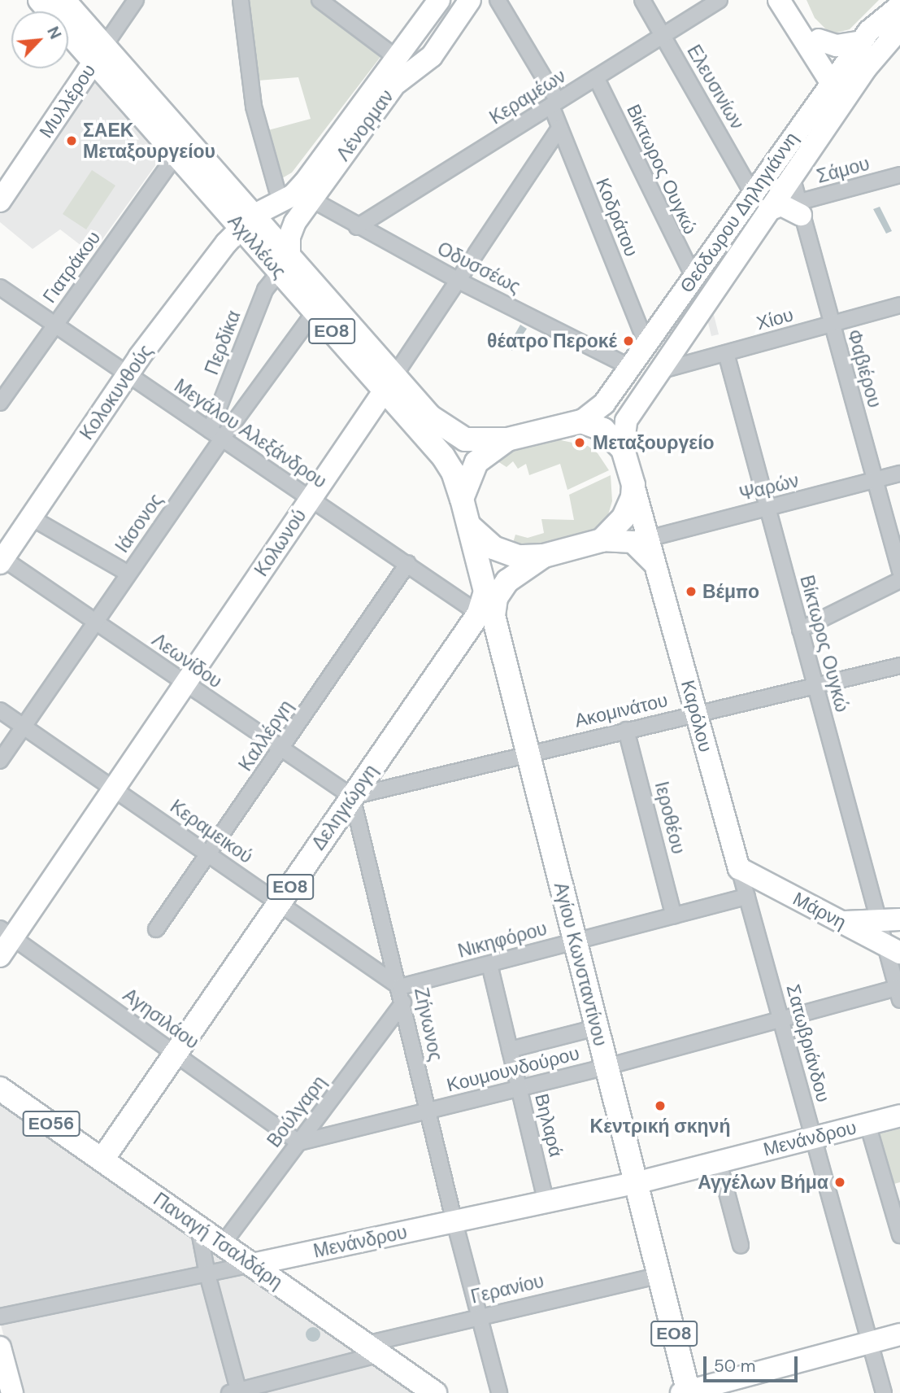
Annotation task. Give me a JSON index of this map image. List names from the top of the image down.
{
  "streets": {
    "main road": [
      "Μυλλέρου",
      "Λένορμαν",
      "Θεόδωρου Δηληγιάννη",
      "Αχιλλέως",
      "ΕΟ8",
      "Κολοκυνθούς",
      "Κολωνού",
      "Καρόλου",
      "Δεληγιώργη",
      "Μάρνη",
      "Αγίου Κωνσταντίνου",
      "ΕΟ56",
      "Μενάνδρου",
      "Παναγή Τσαλδάρη"
    ],
    "street": [
      "Ελευσινίων",
      "Κεραμέων",
      "Βίκτωρος Ουγκώ",
      "Σάμου",
      "Κοδράτου",
      "Γιατράκου",
      "Οδυσσέως",
      "Χίου",
      "Περδίκα",
      "Φαβιέρου",
      "Μεγάλου Αλεξάνδρου",
      "Ψαρών",
      "Ιάσονος",
      "Λεωνίδου",
      "Ακομινάτου",
      "Καλλέργη",
      "Ιεροθέου",
      "Κεραμεικού",
      "Νικηφόρου",
      "Αγησιλάου",
      "Ζήνωνος",
      "Σατωβριάνδου",
      "Κουμουνδούρου",
      "Βούλγαρη",
      "Βηλαρά",
      "Γερανίου"
    ]
  },
  "crossings": [
    ["Ελευσινίων", "Κεραμέων"],
    ["Ελευσινίων", "Θεόδωρου Δηληγιάννη"],
    ["Κεραμέων", "Βίκτωρος Ουγκώ"],
    ["Κεραμέων", "Κοδράτου"],
    ["Κεραμέων", "Οδυσσέως"],
    ["Μυλλέρου", "Αχιλλέως"],
    ["Λένορμαν", "Αχιλλέως"],
    ["Λένορμαν", "Οδυσσέως"],
    ["Λένορμαν", "Περδίκα"],
    ["Λένορμαν", "Κολοκυνθούς"],
    ["Βίκτωρος Ουγκώ", "Θεόδωρου Δηληγιάννη"],
    ["Βίκτωρος Ουγκώ", "Χίου"],
    ["Βίκτωρος Ουγκώ", "Ψαρών"],
    ["Βίκτωρος Ουγκώ", "Ακομινάτου"],
    ["Βίκτωρος Ουγκώ", "Μάρνη"],
    ["Βίκτωρος Ουγκώ", "Κουμουνδούρου"],
    ["Σάμου", "Φαβιέρου"],
    ["Θεόδωρου Δηληγιάννη", "Κοδράτου"],
    ["Θεόδωρου Δηληγιάννη", "Αχιλλέως"],
    ["Θεόδωρου Δηληγιάννη", "Οδυσσέως"],
    ["Θεόδωρου Δηληγιάννη", "Χίου"],
    ["Θεόδωρου Δηληγιάννη", "ΕΟ8"],
    ["Θεόδωρου Δηληγιάννη", "Φαβιέρου"],
    ["Θεόδωρου Δηληγιάννη", "Καρόλου"],
    ["Θεόδωρου Δηληγιάννη", "Δεληγιώργη"],
    ["Θεόδωρου Δηληγιάννη", "Αγίου Κωνσταντίνου"],
    ["Κοδράτου", "Κολωνού"],
    ["Αχιλλέως", "Γιατράκου"],
    ["Αχιλλέως", "ΕΟ8"],
    ["Αχιλλέως", "Περδίκα"],
    ["Αχιλλέως", "Κολοκυνθούς"],
    ["Αχιλλέως", "Ιάσονος"],
    ["Αχιλλέως", "Κολωνού"],
    ["Αχιλλέως", "Καρόλου"],
    ["Αχιλλέως", "Δεληγιώργη"],
    ["Αχιλλέως", "Αγίου Κωνσταντίνου"],
    ["Γιατράκου", "Μεγάλου Αλεξάνδρου"],
    ["Οδυσσέως", "Κολωνού"],
    ["Χίου", "Φαβιέρου"],
    ["ΕΟ8", "Καρόλου"],
    ["ΕΟ8", "Δεληγιώργη"],
    ["ΕΟ8", "Αγίου Κωνσταντίνου"],
    ["Περδίκα", "Μεγάλου Αλεξάνδρου"],
    ["Περδίκα", "Ιάσονος"],
    ["Φαβιέρου", "Ψαρών"],
    ["Κολοκυνθούς", "Μεγάλου Αλεξάνδρου"],
    ["Κολοκυνθούς", "Λεωνίδου"],
    ["Μεγάλου Αλεξάνδρου", "Ιάσονος"],
    ["Μεγάλου Αλεξάνδρου", "Κολωνού"],
    ["Μεγάλου Αλεξάνδρου", "Καλλέργη"],
    ["Μεγάλου Αλεξάνδρου", "Δεληγιώργη"],
    ["Ψαρών", "Καρόλου"],
    ["Ιάσονος", "Λεωνίδου"],
    ["Ιάσονος", "Κεραμεικού"],
    ["Κολωνού", "Λεωνίδου"],
    ["Κολωνού", "Κεραμεικού"],
    ["Κολωνού", "Αγησιλάου"],
    ["Λεωνίδου", "Ακομινάτου"],
    ["Λεωνίδου", "Καλλέργη"],
    ["Λεωνίδου", "Δεληγιώργη"],
    ["Λεωνίδου", "Ζήνωνος"],
    ["Ακομινάτου", "Καρόλου"],
    ["Ακομινάτου", "Δεληγιώργη"],
    ["Ακομινάτου", "Ιεροθέου"],
    ["Ακομινάτου", "Αγίου Κωνσταντίνου"],
    ["Ακομινάτου", "Ζήνωνος"],
    ["Καρόλου", "Δεληγιώργη"],
    ["Καρόλου", "Μάρνη"],
    ["Καρόλου", "Αγίου Κωνσταντίνου"],
    ["Καρόλου", "Σατωβριάνδου"],
    ["Καλλέργη", "Κεραμεικού"],
    ["Δεληγιώργη", "Κεραμεικού"],
    ["Δεληγιώργη", "Αγίου Κωνσταντίνου"],
    ["Δεληγιώργη", "Αγησιλάου"],
    ["Δεληγιώργη", "Ζήνωνος"],
    ["Δεληγιώργη", "Παναγή Τσαλδάρη"],
    ["Ιεροθέου", "Νικηφόρου"],
    ["Κεραμεικού", "Νικηφόρου"],
    ["Κεραμεικού", "Ζήνωνος"],
    ["Μάρνη", "Σατωβριάνδου"],
    ["Νικηφόρου", "Αγίου Κωνσταντίνου"],
    ["Νικηφόρου", "Ζήνωνος"],
    ["Νικηφόρου", "Σατωβριάνδου"],
    ["Νικηφόρου", "Βηλαρά"],
    ["Αγίου Κωνσταντίνου", "Κουμουνδούρου"],
    ["Αγίου Κωνσταντίνου", "Μενάνδρου"],
    ["Αγίου Κωνσταντίνου", "Γερανίου"],
    ["Αγησιλάου", "Κουμουνδούρου"],
    ["Αγησιλάου", "Βούλγαρη"],
    ["Ζήνωνος", "Κουμουνδούρου"],
    ["Ζήνωνος", "Βούλγαρη"],
    ["Ζήνωνος", "Μενάνδρου"],
    ["Ζήνωνος", "Γερανίου"],
    ["Σατωβριάνδου", "Κουμουνδούρου"],
    ["Σατωβριάνδου", "Μενάνδρου"],
    ["Κουμουνδούρου", "Βούλγαρη"],
    ["Κουμουνδούρου", "Βηλαρά"],
    ["Βούλγαρη", "Παναγή Τσαλδάρη"],
    ["Μενάνδρου", "Παναγή Τσαλδάρη"],
    ["Παναγή Τσαλδάρη", "Γερανίου"]
  ],
  "places": [
    "ΣΑΕΚ Μεταξουργείου",
    "θέατρο Περοκέ",
    "Μεταξουργείο",
    "Βέμπο",
    "Κεντρική σκηνή",
    "Αγγέλων Βήμα"
  ],
  "scale_bar": "50 m",
  "north": "top right"
}
